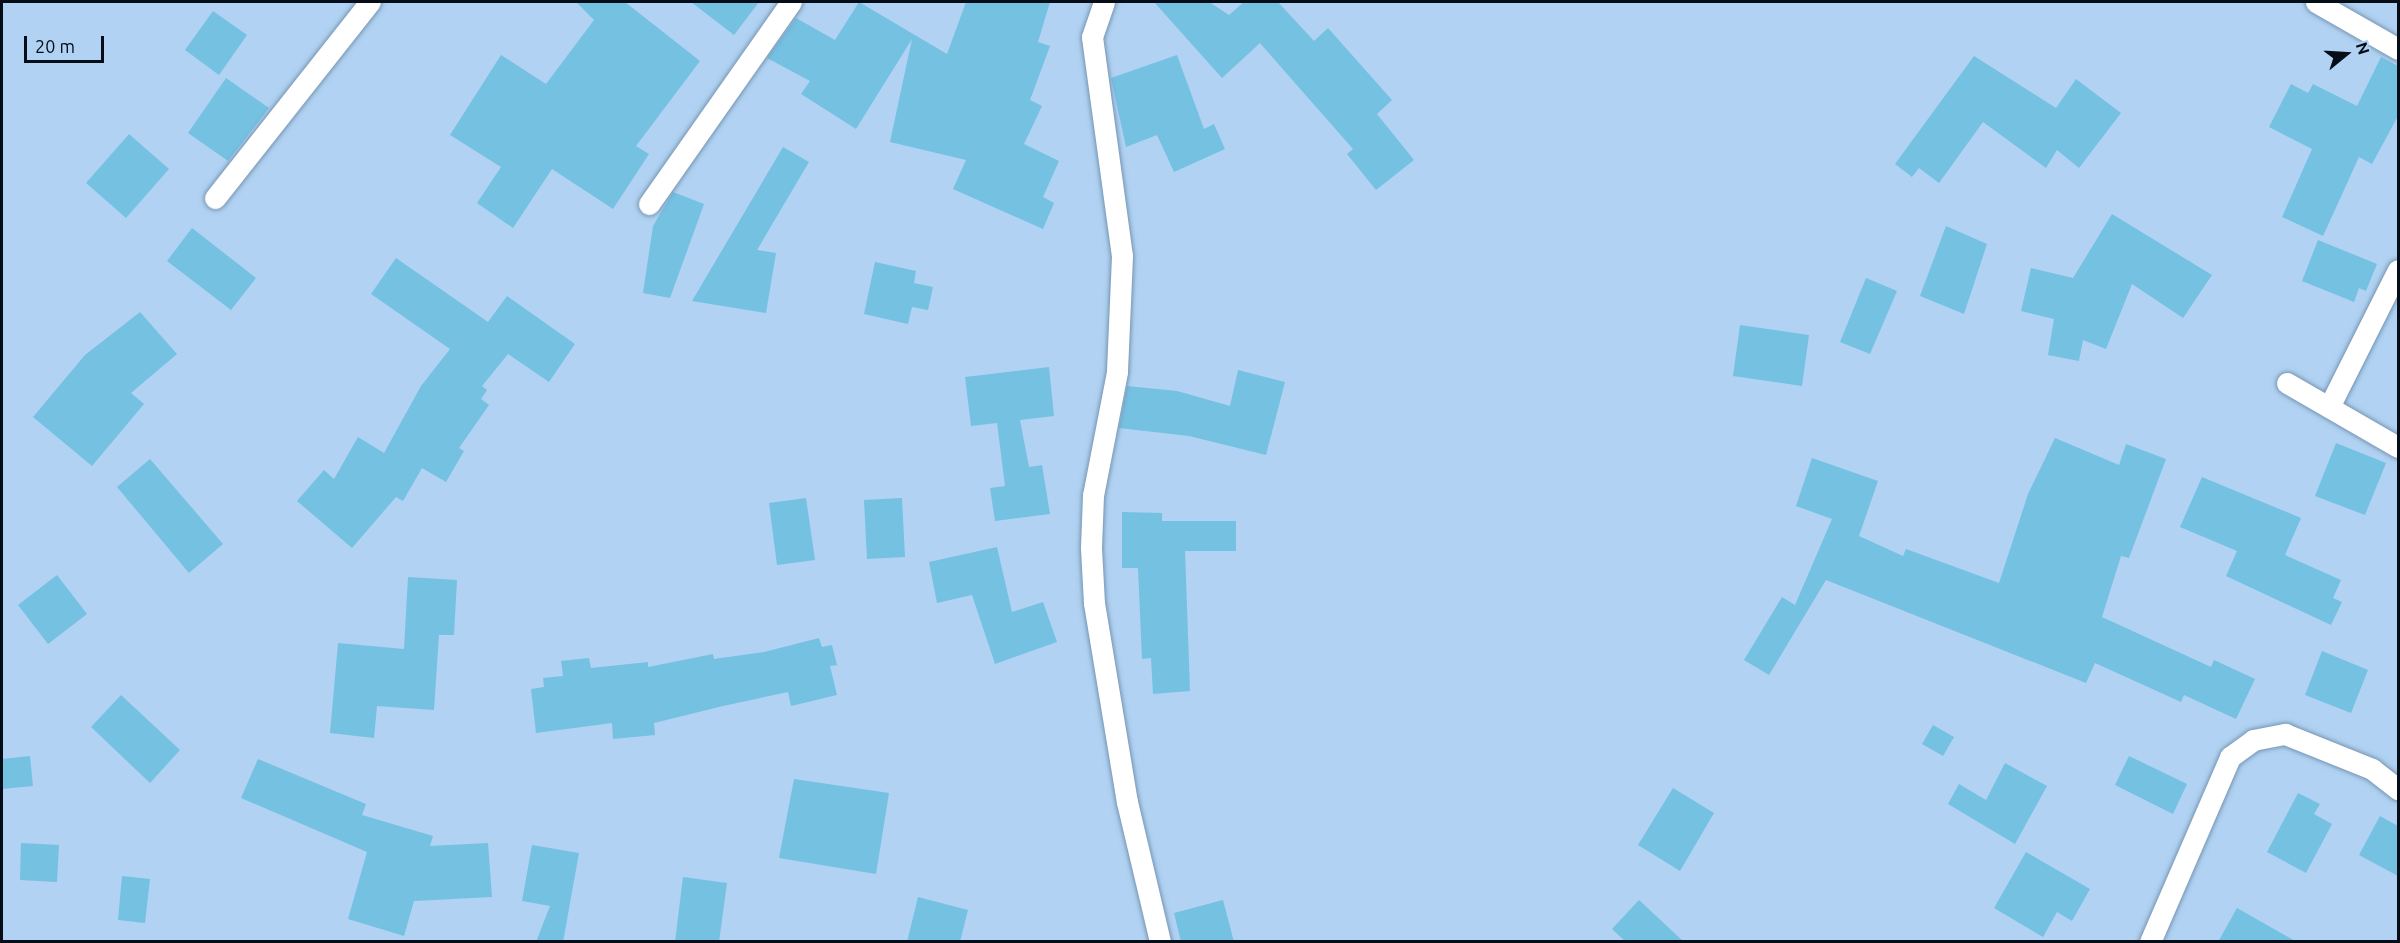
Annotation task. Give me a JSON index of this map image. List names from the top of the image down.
{
  "scale_bar": "20 m",
  "north": "right"
}
